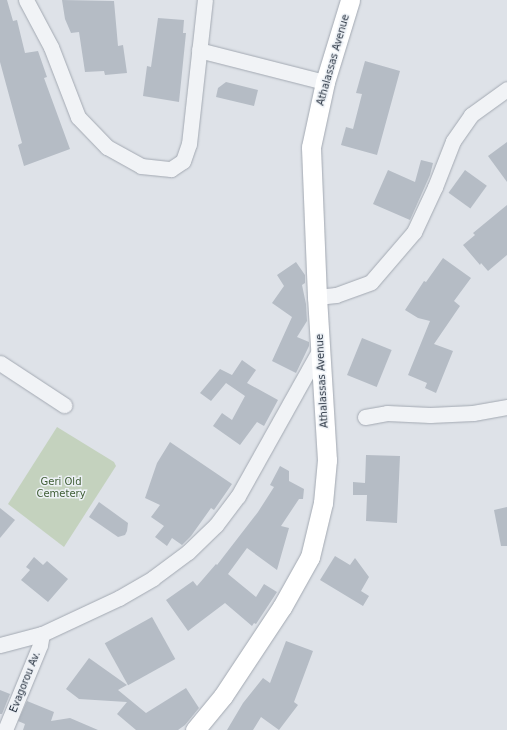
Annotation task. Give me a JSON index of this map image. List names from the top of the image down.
{
  "streets": {
    "main road": ["Athalassas Avenue"],
    "street": ["Evagorou Av."]
  },
  "parks": ["Geri Old Cemetery"]
}
